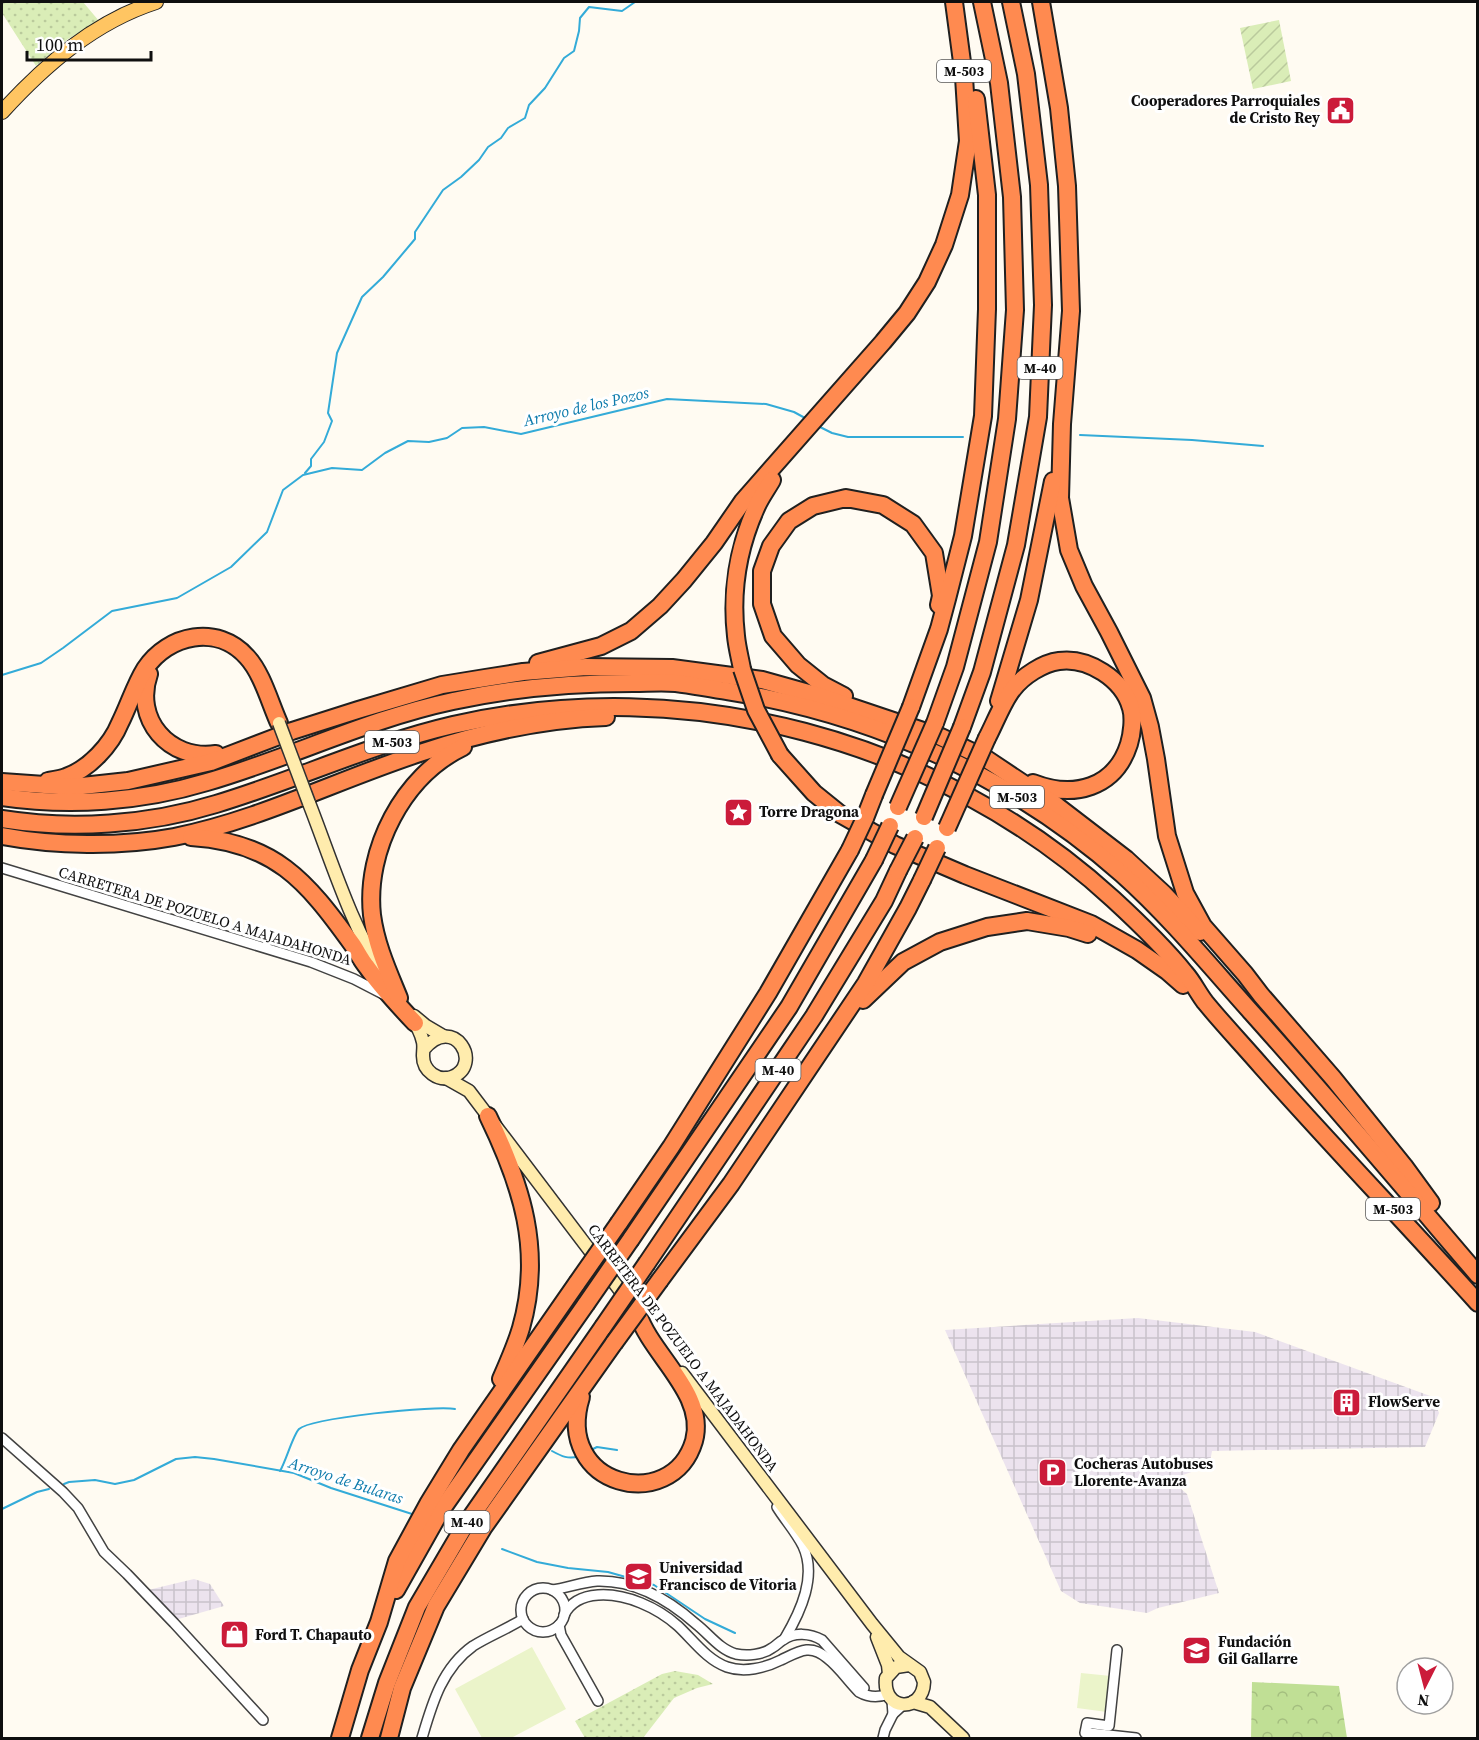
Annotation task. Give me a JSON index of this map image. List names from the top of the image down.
{
  "streets": {
    "highway": ["M-503", "M-40"],
    "street": ["CARRETERA DE POZUELO A MAJADAHONDA"]
  },
  "crossings": [
    ["M-503", "CARRETERA DE POZUELO A MAJADAHONDA"]
  ],
  "water": ["Arroyo de los Pozos", "Arroyo de Bularas"],
  "places": {
    "public building": ["Cooperadores Parroquiales de Cristo Rey"],
    "place": ["Torre Dragona"],
    "building": ["FlowServe"],
    "parking": ["Cocheras Autobuses Llorente-Avanza"],
    "school or university": ["Universidad Francisco de Vitoria", "Fundación Gil Gallarre"],
    "shop": ["Ford T. Chapauto"]
  },
  "scale_bar": "100 m",
  "north": "bottom"
}
